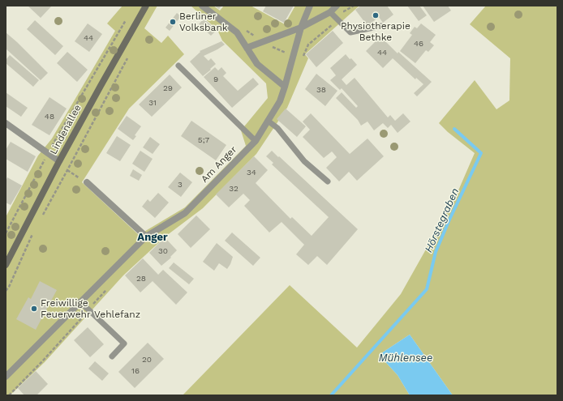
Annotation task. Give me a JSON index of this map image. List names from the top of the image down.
{
  "streets": {
    "main road": ["Lindenallee"],
    "street": ["Am Anger"]
  },
  "districts": ["Anger"],
  "water": ["Hörstegraben", "Mühlensee"],
  "places": ["Physiotherapie Bethke", "Berliner Volksbank", "Freiwillige Feuerwehr Vehlefanz"],
  "house_numbers": [
    "44",
    "46",
    "44",
    "9",
    "29",
    "38",
    "31",
    "48",
    "5;7",
    "34",
    "3",
    "32",
    "30",
    "28",
    "20",
    "16"
  ]
}
